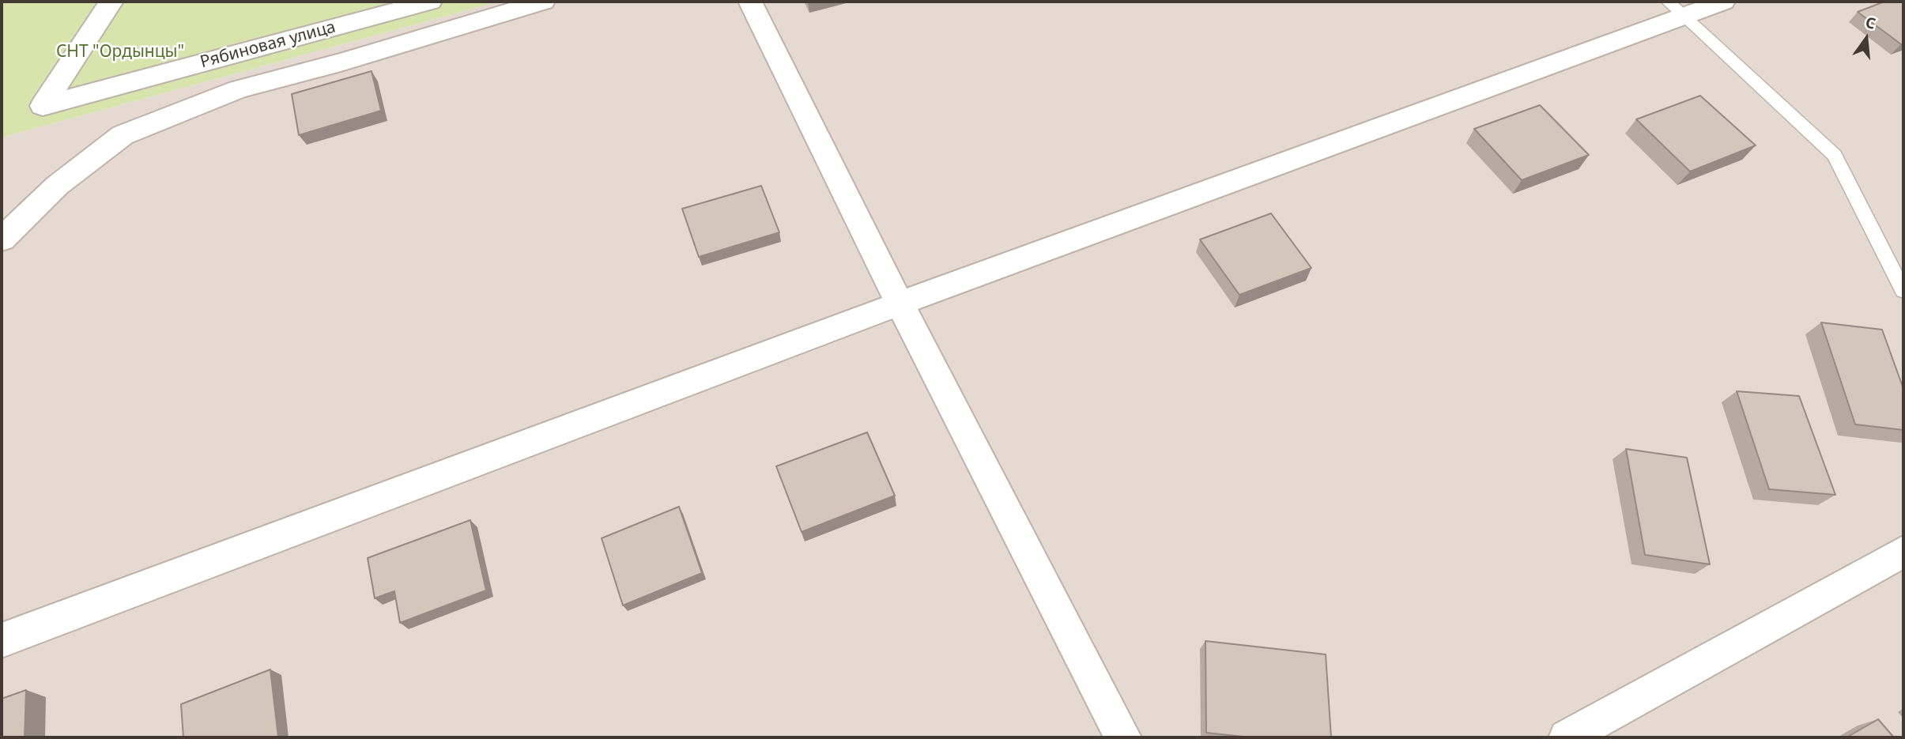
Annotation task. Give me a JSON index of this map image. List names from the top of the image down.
{
  "streets": {
    "street": ["Рябиновая улица"]
  },
  "parks": ["СНТ \"Ордынцы\""],
  "north": "top"
}
